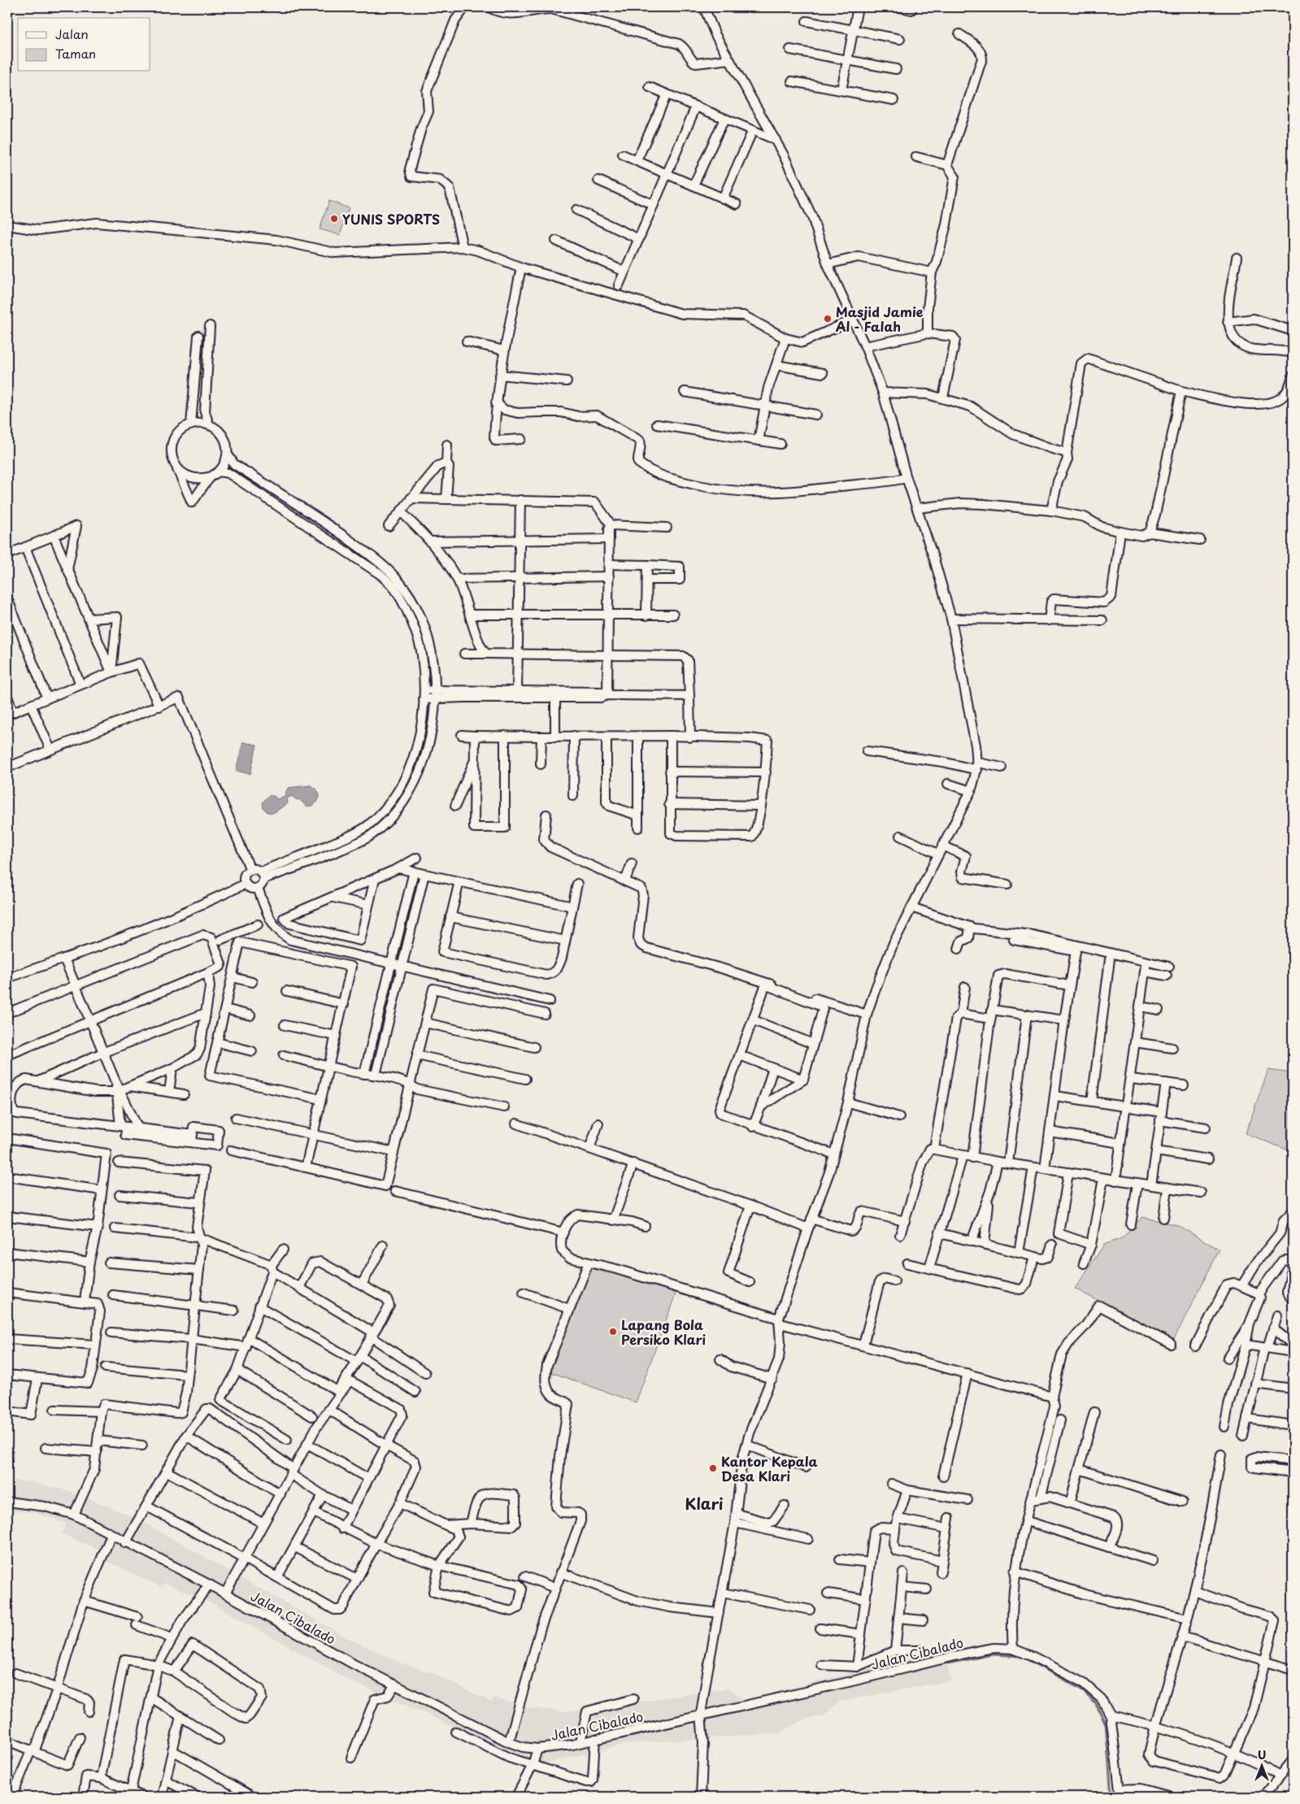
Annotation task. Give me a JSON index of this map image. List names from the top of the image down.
{
  "streets": {
    "street": ["Jalan Cibalado"]
  },
  "districts": ["Klari"],
  "places": [
    "YUNIS SPORTS",
    "Masjid Jamie Al - Falah",
    "Lapang Bola Persiko Klari",
    "Kantor Kepala Desa Klari"
  ],
  "legend": ["Jalan", "Taman"],
  "north": "top"
}
